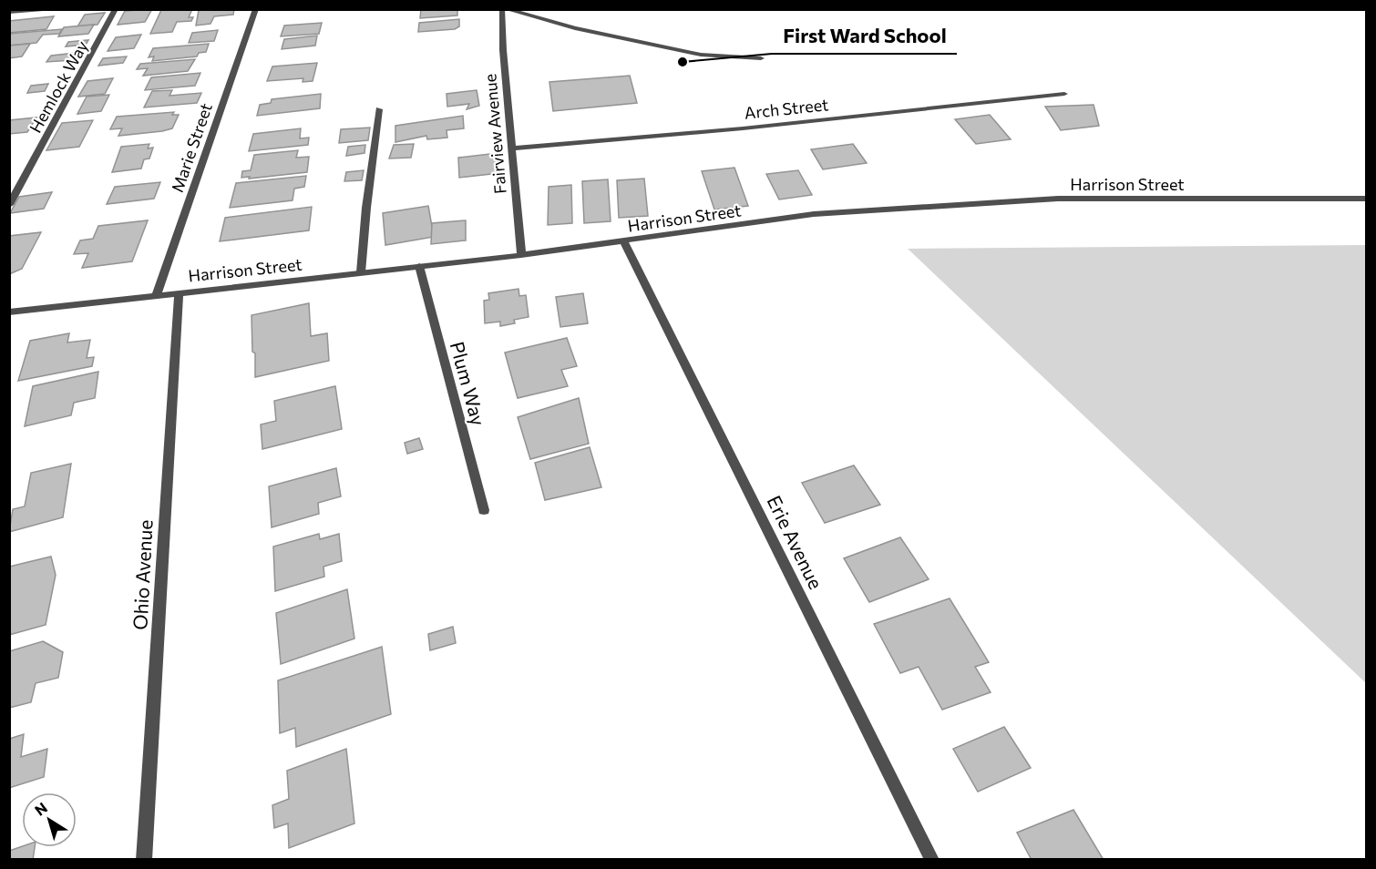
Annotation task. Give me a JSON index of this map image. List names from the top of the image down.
{
  "streets": {
    "street": [
      "Hemlock Way",
      "Arch Street",
      "Fairview Avenue",
      "Marie Street",
      "Harrison Street",
      "Plum Way",
      "Erie Avenue",
      "Ohio Avenue"
    ]
  },
  "crossings": [
    ["Arch Street", "Fairview Avenue"],
    ["Fairview Avenue", "Harrison Street"],
    ["Marie Street", "Harrison Street"],
    ["Harrison Street", "Plum Way"],
    ["Harrison Street", "Erie Avenue"],
    ["Harrison Street", "Ohio Avenue"]
  ],
  "places": ["First Ward School"],
  "north": "top left"
}
